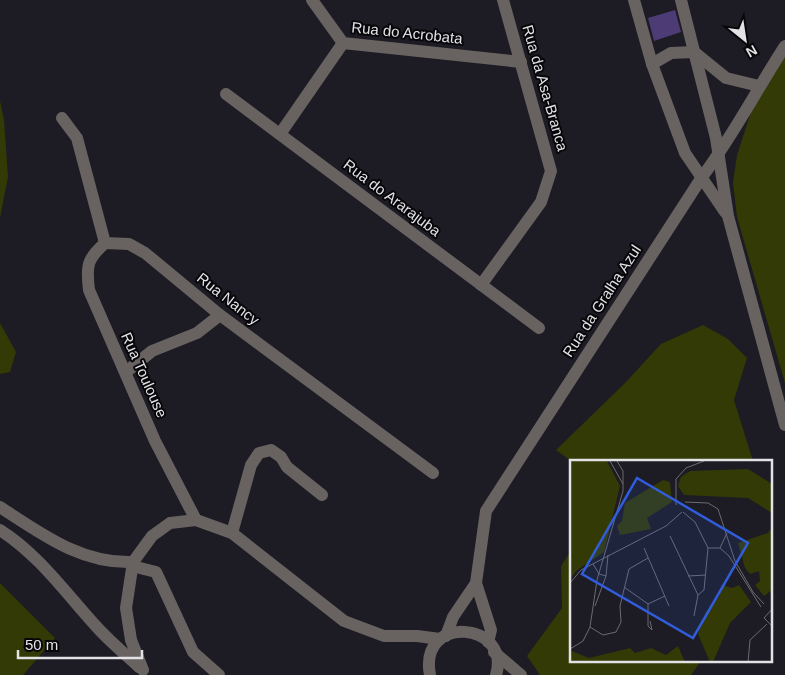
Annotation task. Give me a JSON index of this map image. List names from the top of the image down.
{
  "streets": {
    "street": [
      "Rua do Acrobata",
      "Rua da Asa-Branca",
      "Rua do Ararajuba",
      "Rua Nancy",
      "Rua da Gralha Azul",
      "Rua Toulouse"
    ]
  },
  "crossings": [
    ["Rua do Acrobata", "Rua da Asa-Branca"],
    ["Rua da Asa-Branca", "Rua do Ararajuba"],
    ["Rua Nancy", "Rua Toulouse"]
  ],
  "scale_bar": "50 m",
  "north": "bottom right"
}
